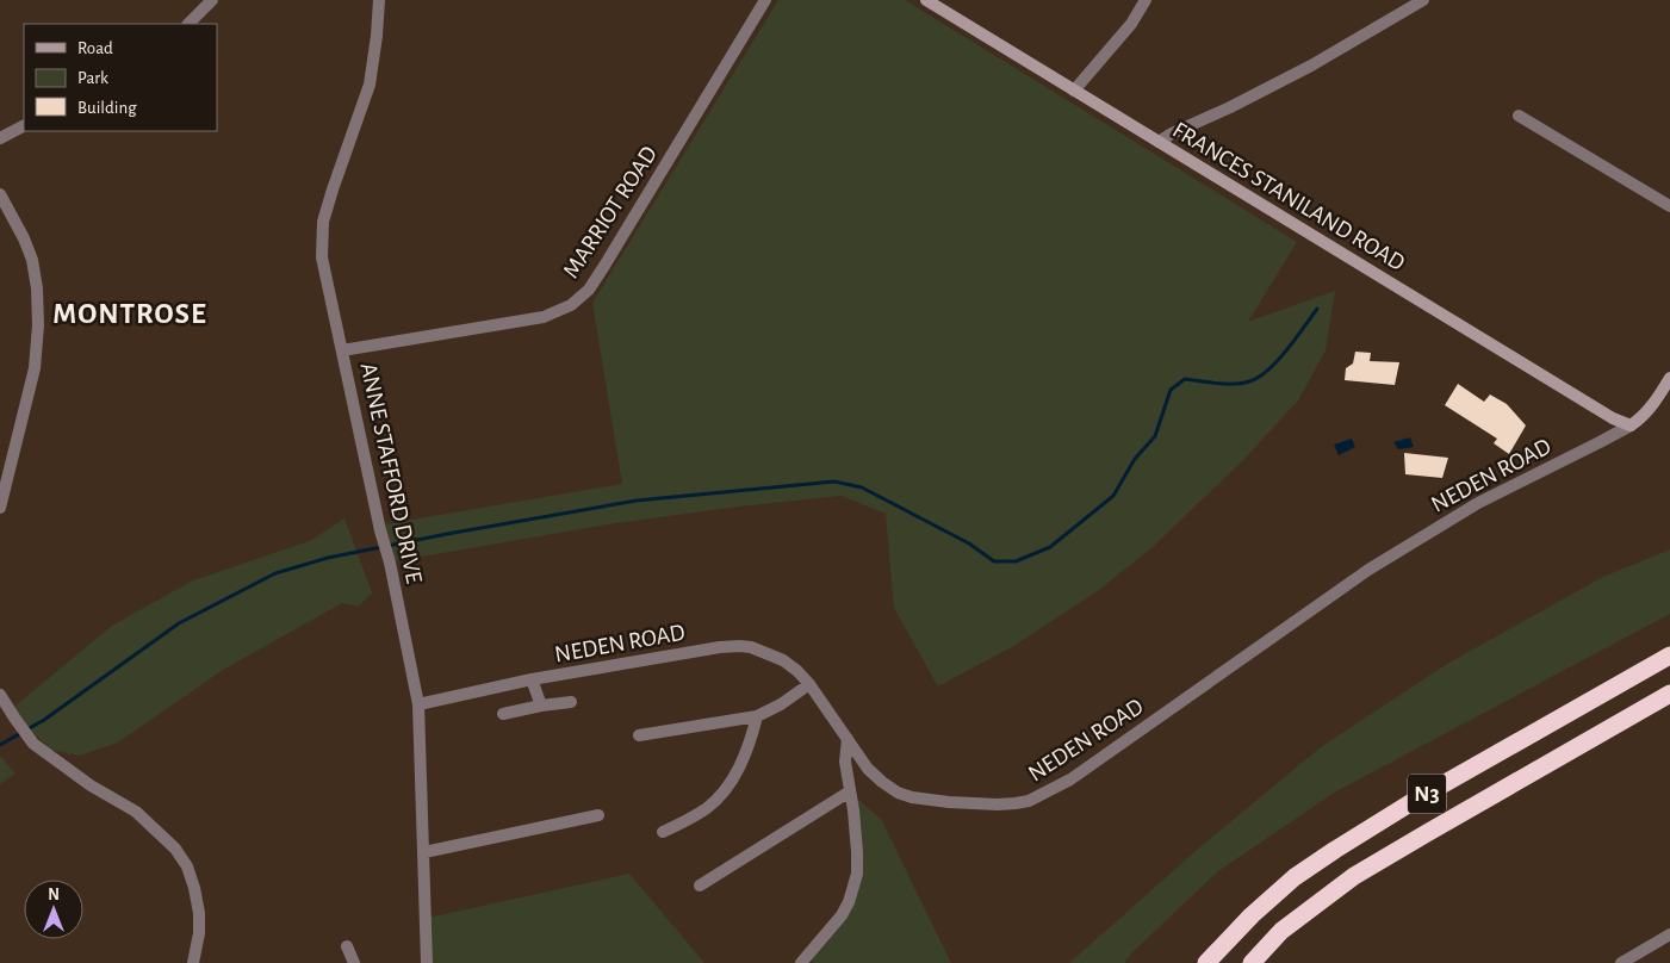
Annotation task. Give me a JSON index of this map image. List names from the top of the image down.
{
  "streets": {
    "highway": ["N3"],
    "street": [
      "FRANCES STANILAND ROAD",
      "MARRIOT ROAD",
      "ANNE STAFFORD DRIVE",
      "NEDEN ROAD"
    ]
  },
  "crossings": [
    ["FRANCES STANILAND ROAD", "NEDEN ROAD"],
    ["MARRIOT ROAD", "ANNE STAFFORD DRIVE"],
    ["ANNE STAFFORD DRIVE", "NEDEN ROAD"]
  ],
  "districts": ["MONTROSE"],
  "legend": ["Road", "Park", "Building"],
  "north": "top"
}
